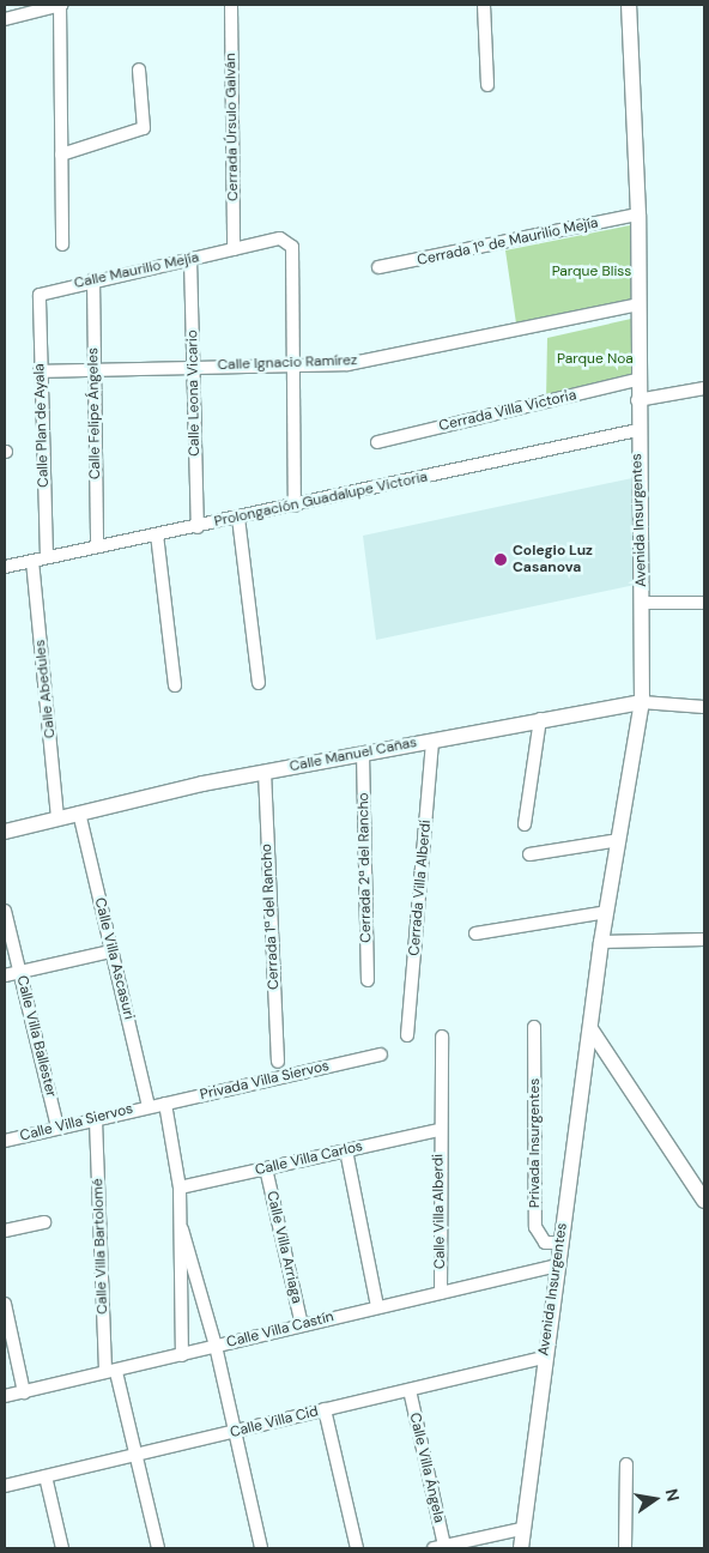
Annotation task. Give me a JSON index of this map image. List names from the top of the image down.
{
  "streets": {
    "street": [
      "Cerrada Úrsulo Galván",
      "Cerrada 1ª de Maurilio Mejía",
      "Calle Maurilio Mejía",
      "Calle Ignacio Ramírez",
      "Calle Leona Vicario",
      "Cerrada Villa Victoria",
      "Calle Felipe Ángeles",
      "Calle Plan de Ayala",
      "Prolongación Guadalupe Victoria",
      "Avenida Insurgentes",
      "Calle Abedules",
      "Calle Manuel Cañas",
      "Cerrada 2ª del Rancho",
      "Cerrada Villa Alberdi",
      "Cerrada 1ª del Rancho",
      "Calle Villa Ascasuri",
      "Calle Villa Ballester",
      "Privada Villa Siervos",
      "Calle Villa Siervos",
      "Privada Insurgentes",
      "Calle Villa Carlos",
      "Calle Villa Alberdi",
      "Calle Villa Bartolomé",
      "Calle Villa Arriaga",
      "Calle Villa Castín",
      "Calle Villa Cid",
      "Calle Villa Ángela"
    ]
  },
  "crossings": [
    ["Cerrada Úrsulo Galván", "Calle Maurilio Mejía"],
    ["Cerrada 1ª de Maurilio Mejía", "Avenida Insurgentes"],
    ["Calle Maurilio Mejía", "Calle Ignacio Ramírez"],
    ["Calle Maurilio Mejía", "Calle Leona Vicario"],
    ["Calle Maurilio Mejía", "Calle Felipe Ángeles"],
    ["Calle Maurilio Mejía", "Calle Plan de Ayala"],
    ["Calle Ignacio Ramírez", "Calle Leona Vicario"],
    ["Calle Ignacio Ramírez", "Calle Felipe Ángeles"],
    ["Calle Ignacio Ramírez", "Calle Plan de Ayala"],
    ["Calle Ignacio Ramírez", "Avenida Insurgentes"],
    ["Calle Leona Vicario", "Prolongación Guadalupe Victoria"],
    ["Cerrada Villa Victoria", "Avenida Insurgentes"],
    ["Calle Felipe Ángeles", "Prolongación Guadalupe Victoria"],
    ["Calle Plan de Ayala", "Prolongación Guadalupe Victoria"],
    ["Prolongación Guadalupe Victoria", "Avenida Insurgentes"],
    ["Prolongación Guadalupe Victoria", "Calle Abedules"],
    ["Avenida Insurgentes", "Calle Manuel Cañas"],
    ["Avenida Insurgentes", "Privada Insurgentes"],
    ["Avenida Insurgentes", "Calle Villa Castín"],
    ["Avenida Insurgentes", "Calle Villa Cid"],
    ["Calle Abedules", "Calle Manuel Cañas"],
    ["Calle Manuel Cañas", "Cerrada 2ª del Rancho"],
    ["Calle Manuel Cañas", "Cerrada Villa Alberdi"],
    ["Calle Manuel Cañas", "Cerrada 1ª del Rancho"],
    ["Calle Manuel Cañas", "Calle Villa Ascasuri"],
    ["Calle Villa Ascasuri", "Privada Villa Siervos"],
    ["Calle Villa Ascasuri", "Calle Villa Siervos"],
    ["Calle Villa Ballester", "Calle Villa Siervos"],
    ["Privada Villa Siervos", "Calle Villa Siervos"],
    ["Calle Villa Siervos", "Calle Villa Bartolomé"],
    ["Calle Villa Carlos", "Calle Villa Alberdi"],
    ["Calle Villa Carlos", "Calle Villa Arriaga"],
    ["Calle Villa Alberdi", "Calle Villa Castín"],
    ["Calle Villa Bartolomé", "Calle Villa Castín"],
    ["Calle Villa Bartolomé", "Calle Villa Cid"],
    ["Calle Villa Arriaga", "Calle Villa Castín"],
    ["Calle Villa Cid", "Calle Villa Ángela"]
  ],
  "parks": ["Parque Bliss", "Parque Noa"],
  "places": ["Colegio Luz Casanova"],
  "north": "right"
}
